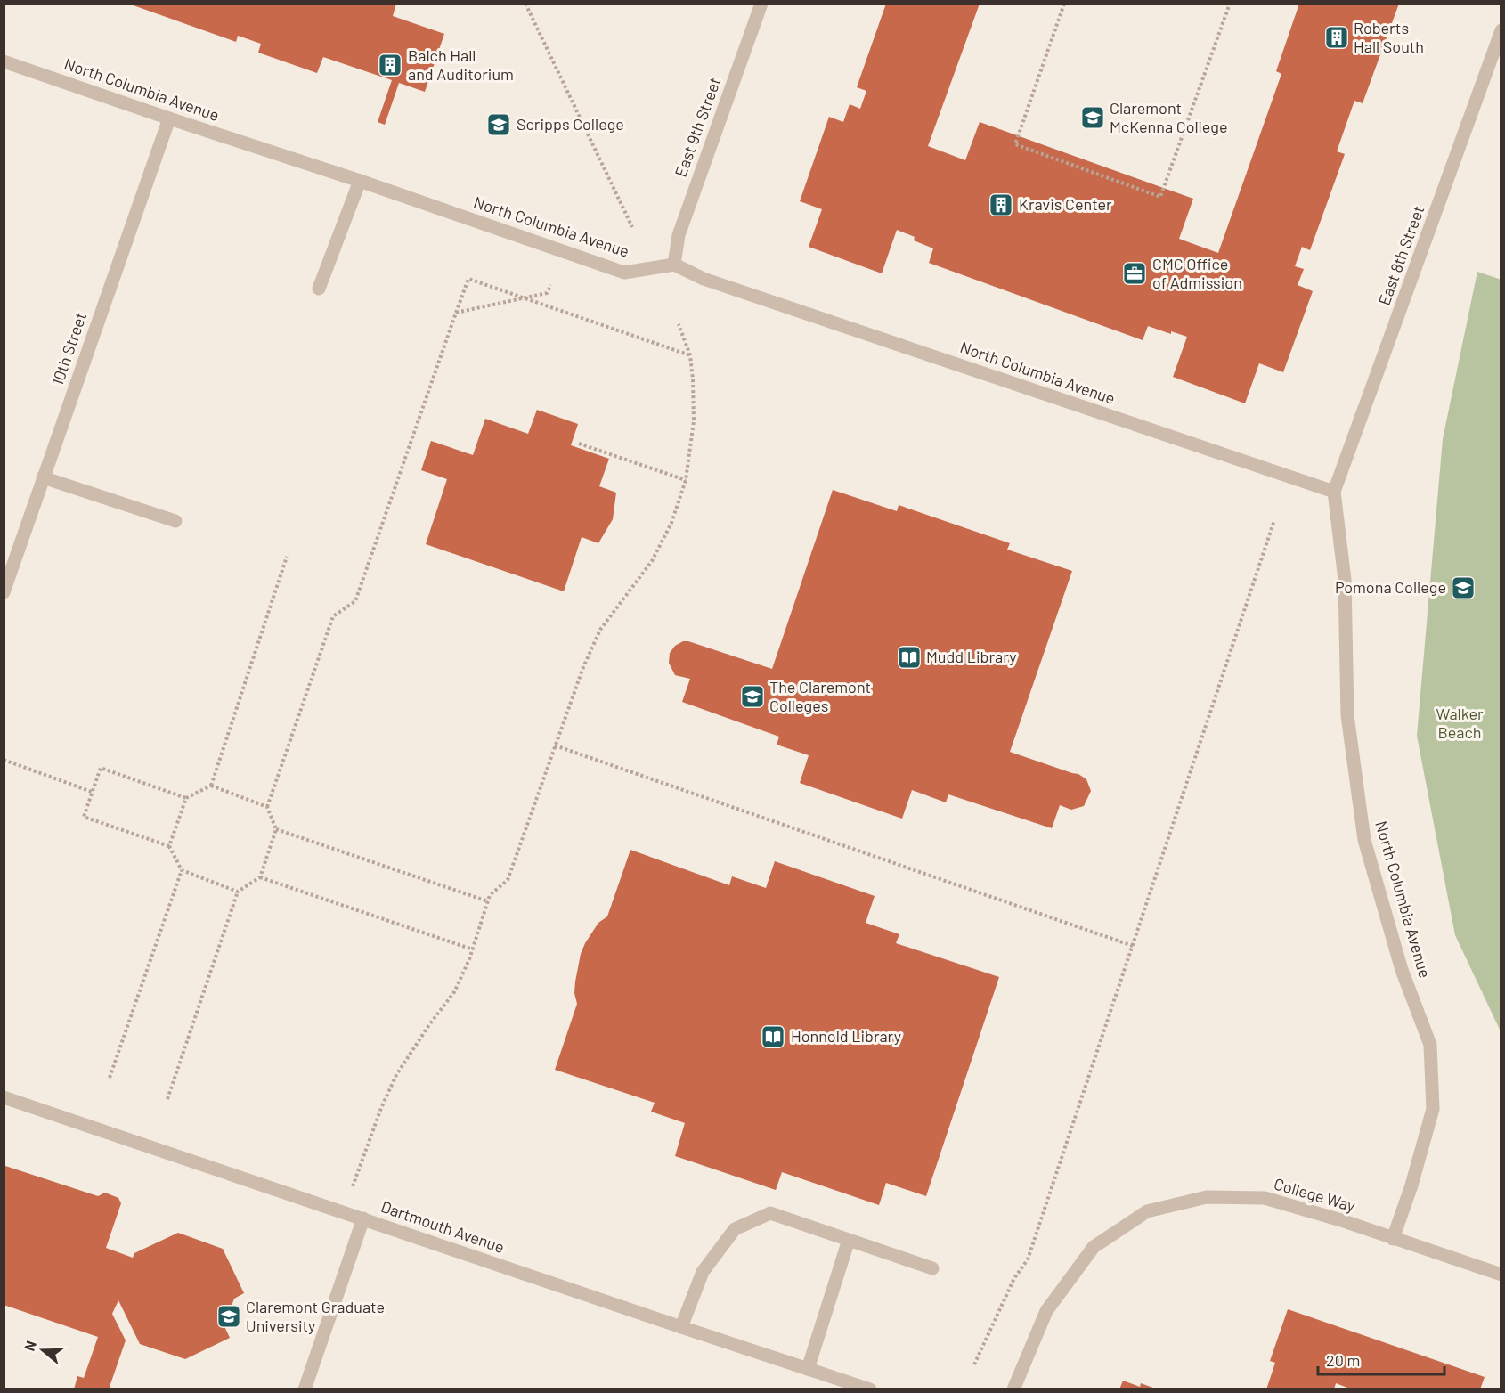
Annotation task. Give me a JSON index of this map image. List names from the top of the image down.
{
  "streets": {
    "street": [
      "North Columbia Avenue",
      "East 9th Street",
      "East 8th Street",
      "10th Street",
      "College Way",
      "Dartmouth Avenue"
    ]
  },
  "crossings": [
    ["North Columbia Avenue", "East 9th Street"],
    ["North Columbia Avenue", "East 8th Street"],
    ["North Columbia Avenue", "10th Street"],
    ["North Columbia Avenue", "College Way"]
  ],
  "parks": ["Walker Beach"],
  "places": {
    "building": ["Roberts Hall South", "Balch Hall and Auditorium", "Kravis Center"],
    "school or university": [
      "Claremont McKenna College",
      "Scripps College",
      "Pomona College",
      "The Claremont Colleges",
      "Claremont Graduate University"
    ],
    "office": ["CMC Office of Admission"],
    "library": ["Mudd Library", "Honnold Library"]
  },
  "scale_bar": "20 m",
  "north": "left"
}
